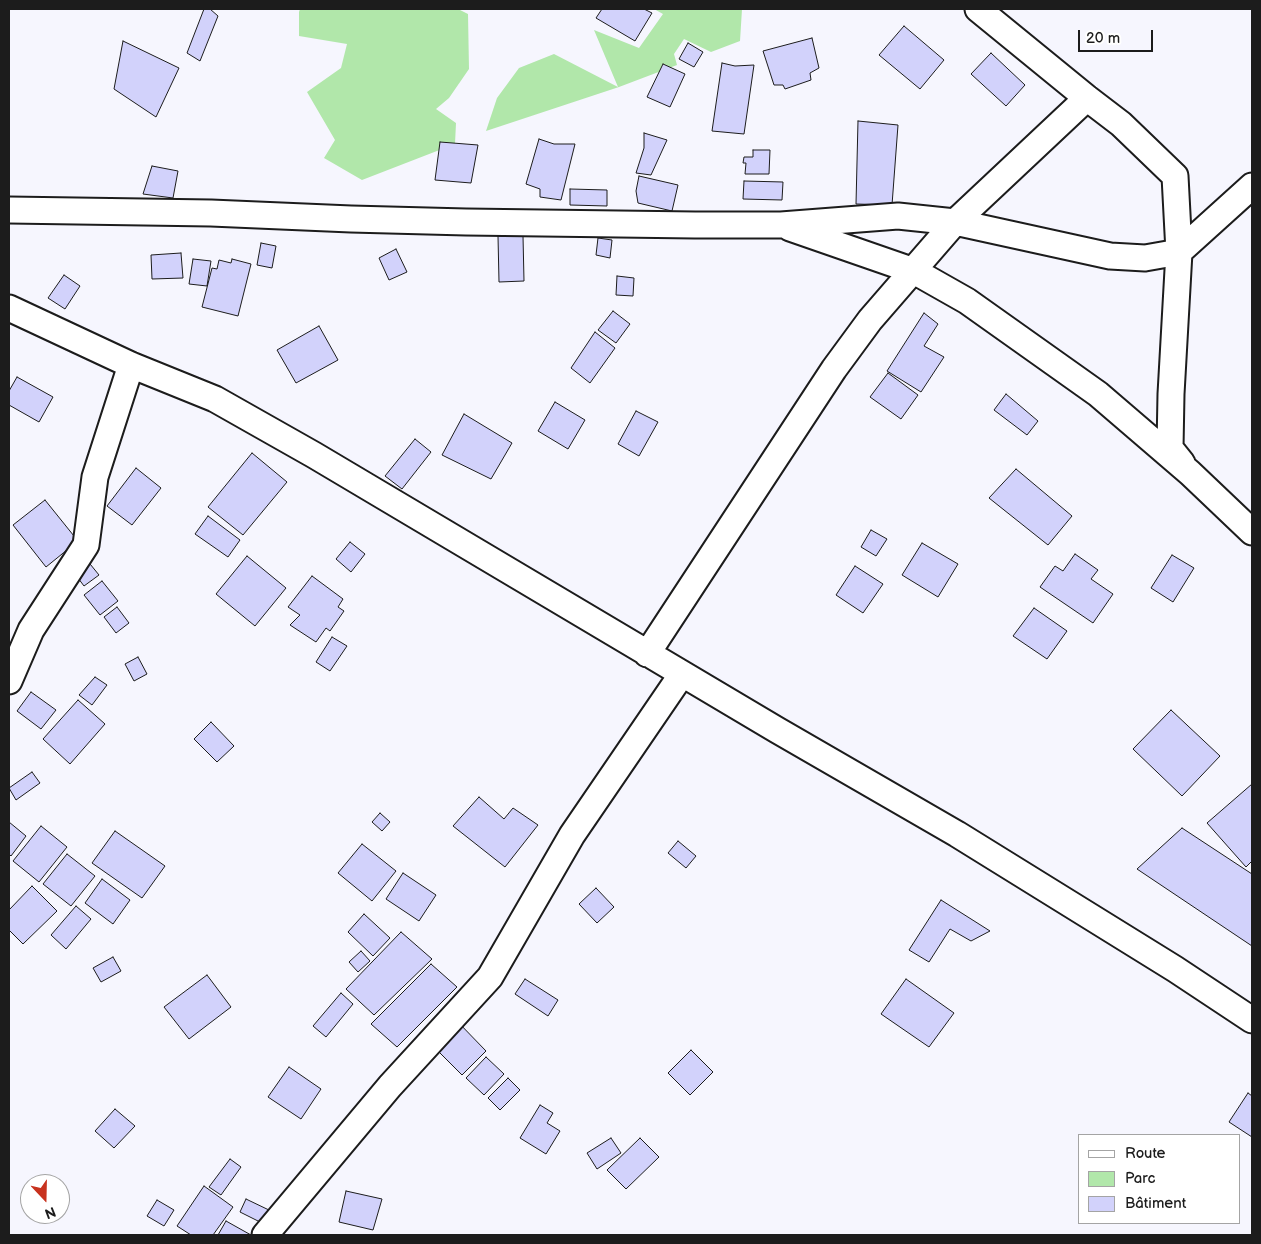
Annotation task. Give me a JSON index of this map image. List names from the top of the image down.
{
  "legend": ["Route", "Parc", "Bâtiment"],
  "scale_bar": "20 m",
  "north": "bottom"
}
